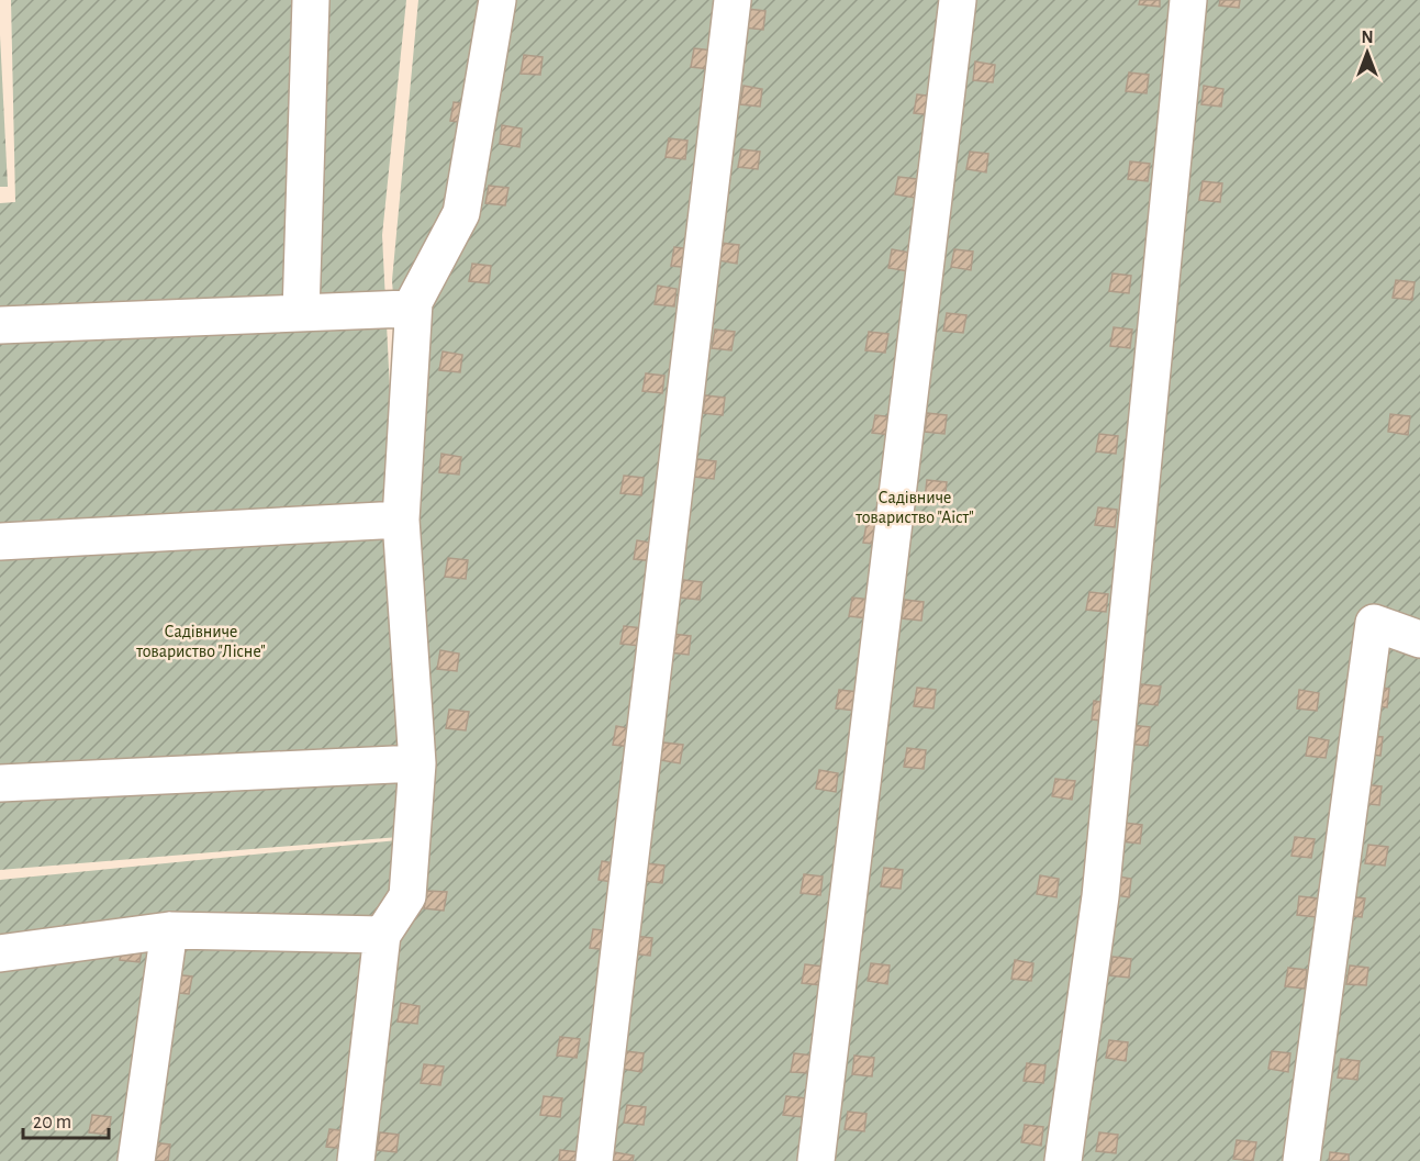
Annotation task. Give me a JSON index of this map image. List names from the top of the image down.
{
  "parks": ["Садівниче товариство \"Аіст\"", "Садівниче товариство \"Лісне\""],
  "scale_bar": "20 m",
  "north": "top"
}
